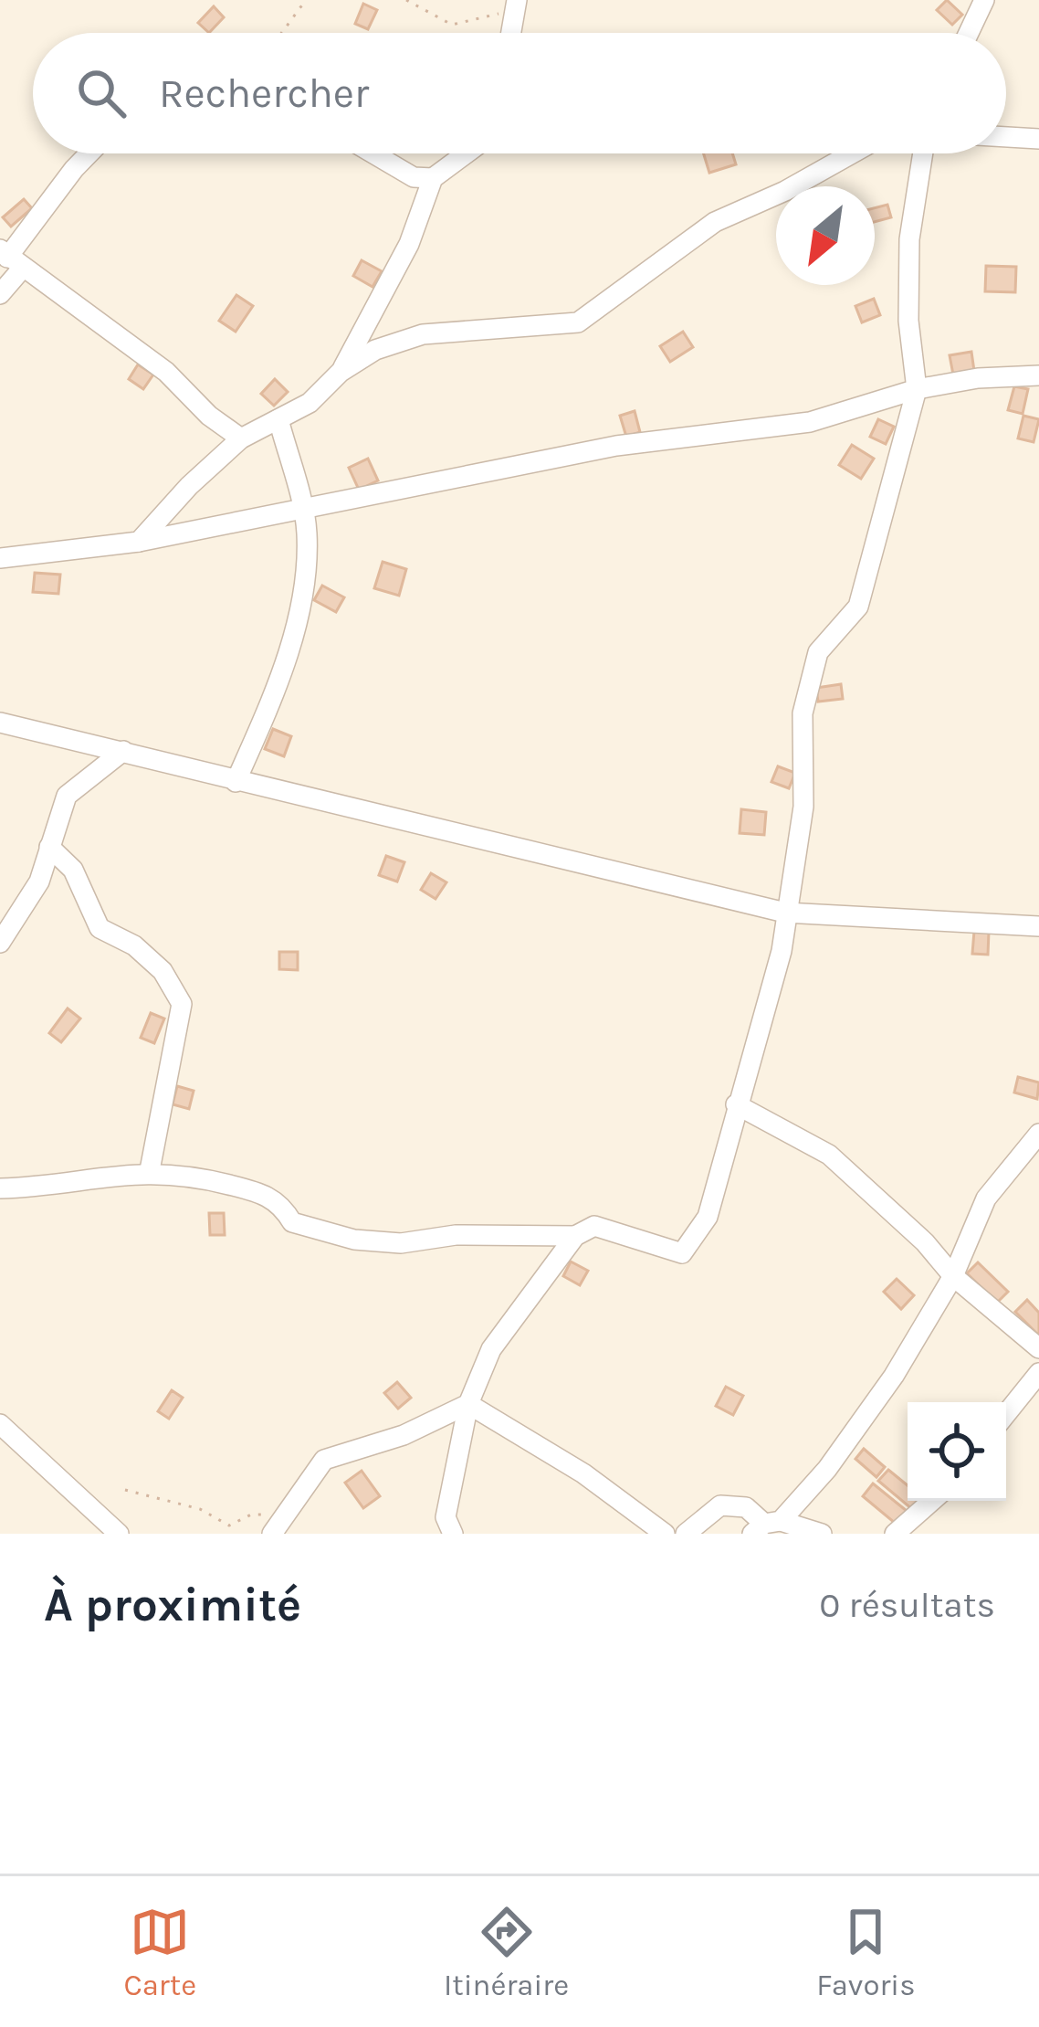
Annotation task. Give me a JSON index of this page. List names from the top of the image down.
{
  "north": "bottom left",
  "page": {
    "search": "Rechercher",
    "heading": ["À proximité", "0 résultats"],
    "nav": ["Carte", "Itinéraire", "Favoris"]
  }
}
